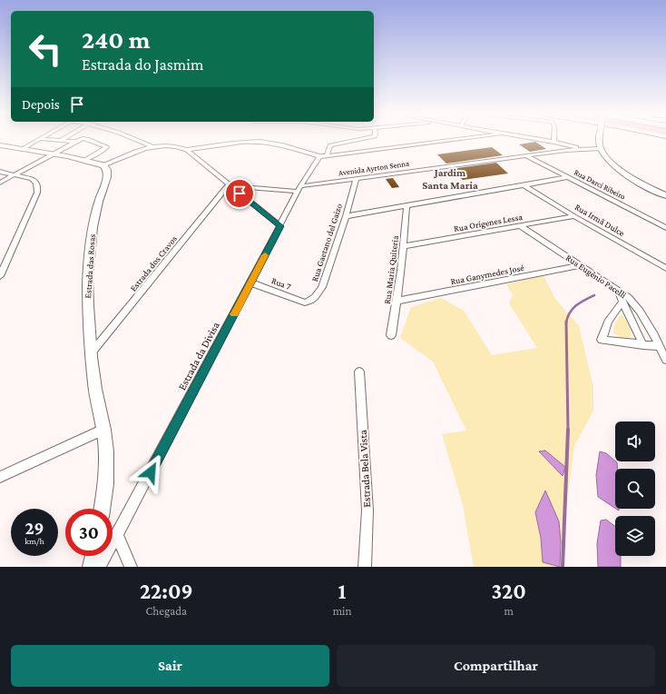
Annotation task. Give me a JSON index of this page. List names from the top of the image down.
{
  "streets": {
    "main road": ["Estrada das Rosas"],
    "street": [
      "Avenida Ayrton Senna",
      "Rua Darci Ribeiro",
      "Rua Irmã Dulce",
      "Rua Origenes Lessa",
      "Rua Gaetano del Gaizo",
      "Estrada dos Cravos",
      "Rua Maria Quiteria",
      "Rua Ganymedes José",
      "Rua Eugênio Pacelli",
      "Rua 7",
      "Estrada da Divisa",
      "Estrada Bela Vista"
    ]
  },
  "crossings": [
    ["Avenida Ayrton Senna", "Rua Darci Ribeiro"],
    ["Avenida Ayrton Senna", "Rua Gaetano del Gaizo"],
    ["Avenida Ayrton Senna", "Estrada dos Cravos"],
    ["Avenida Ayrton Senna", "Estrada da Divisa"],
    ["Rua Irmã Dulce", "Rua Origenes Lessa"],
    ["Rua Origenes Lessa", "Rua Maria Quiteria"],
    ["Rua Origenes Lessa", "Rua Eugênio Pacelli"],
    ["Rua Gaetano del Gaizo", "Rua 7"],
    ["Estrada dos Cravos", "Estrada das Rosas"],
    ["Rua Maria Quiteria", "Rua Ganymedes José"],
    ["Rua Ganymedes José", "Rua Eugênio Pacelli"],
    ["Rua 7", "Estrada da Divisa"]
  ],
  "districts": ["Jardim Santa Maria"],
  "page": {
    "turn": ["240 m", "Estrada do Jasmim"],
    "then": "Depois",
    "speed": "29 km/h",
    "limit": "30",
    "eta": [
      "22:09",
      "Chegada",
      "1",
      "min",
      "320",
      "m"
    ],
    "buttons": ["Sair", "Compartilhar"]
  }
}
